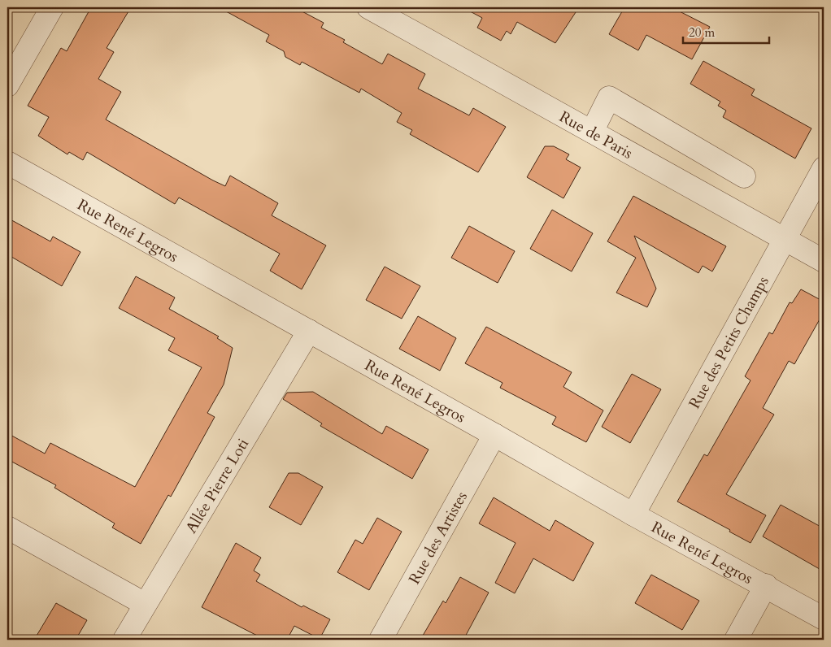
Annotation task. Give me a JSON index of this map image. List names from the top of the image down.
{
  "streets": {
    "street": [
      "Rue de Paris",
      "Rue René Legros",
      "Rue des Petits Champs",
      "Allée Pierre Loti",
      "Rue des Artistes"
    ]
  },
  "crossings": [
    ["Rue de Paris", "Rue des Petits Champs"],
    ["Rue René Legros", "Rue des Petits Champs"],
    ["Rue René Legros", "Allée Pierre Loti"],
    ["Rue René Legros", "Rue des Artistes"]
  ],
  "scale_bar": "20 m"
}
